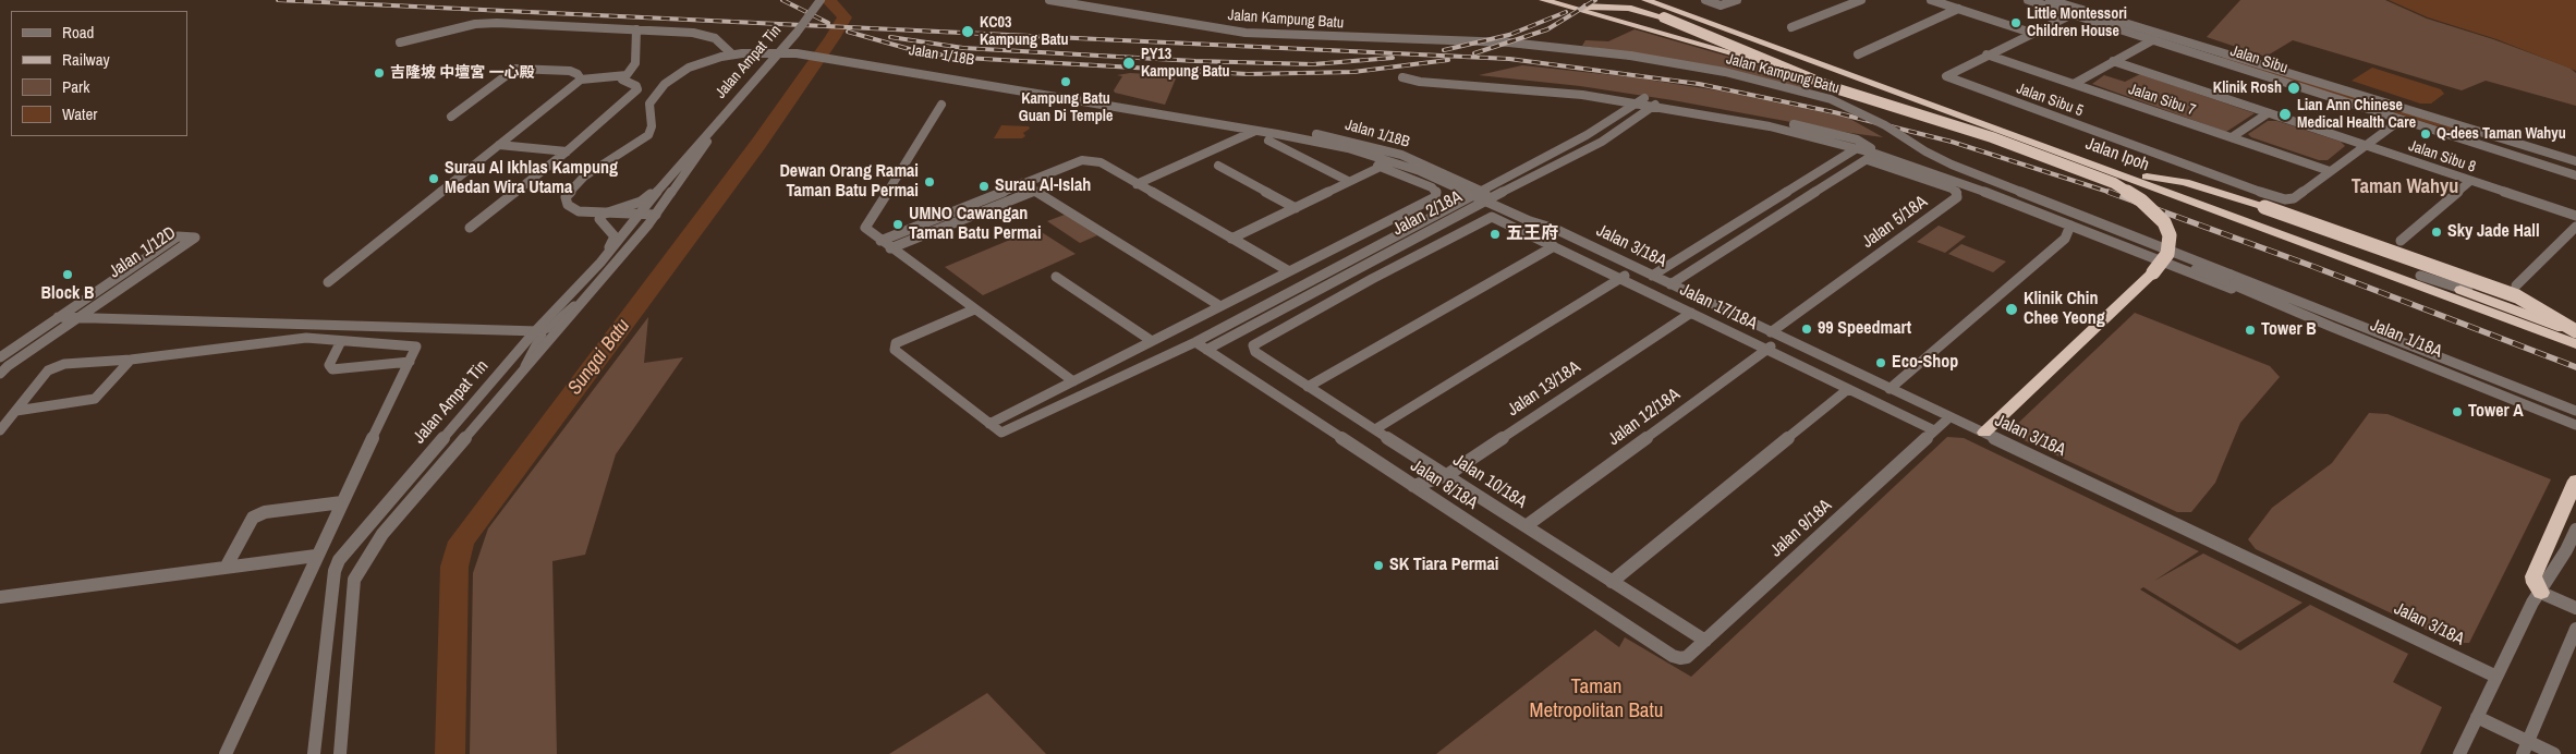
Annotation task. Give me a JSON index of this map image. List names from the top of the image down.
{
  "streets": {
    "highway": ["Jalan Ipoh"],
    "street": [
      "Jalan Kampung Batu",
      "Jalan 1/18B",
      "Jalan Sibu",
      "Jalan Ampat Tin",
      "Jalan Sibu 5",
      "Jalan Sibu 7",
      "Jalan Sibu 8",
      "Jalan 2/18A",
      "Jalan 5/18A",
      "Jalan 3/18A",
      "Jalan 1/12D",
      "Jalan 17/18A",
      "Jalan 1/18A",
      "Jalan 13/18A",
      "Jalan 12/18A",
      "Jalan 10/18A",
      "Jalan 8/18A",
      "Jalan 9/18A"
    ]
  },
  "crossings": [
    ["Jalan Kampung Batu", "Jalan 1/18A"],
    ["Jalan 1/18B", "Jalan Ampat Tin"],
    ["Jalan 1/18B", "Jalan 2/18A"],
    ["Jalan 1/18B", "Jalan 3/18A"],
    ["Jalan Sibu", "Jalan Sibu 5"],
    ["Jalan Sibu 5", "Jalan Sibu 7"],
    ["Jalan 2/18A", "Jalan 3/18A"],
    ["Jalan 2/18A", "Jalan 8/18A"],
    ["Jalan 5/18A", "Jalan 3/18A"],
    ["Jalan 3/18A", "Jalan 12/18A"],
    ["Jalan 3/18A", "Jalan 9/18A"],
    ["Jalan 17/18A", "Jalan 13/18A"],
    ["Jalan 17/18A", "Jalan 12/18A"],
    ["Jalan 17/18A", "Jalan 10/18A"],
    ["Jalan 17/18A", "Jalan 9/18A"],
    ["Jalan 13/18A", "Jalan 10/18A"],
    ["Jalan 13/18A", "Jalan 8/18A"],
    ["Jalan 12/18A", "Jalan 10/18A"],
    ["Jalan 10/18A", "Jalan 9/18A"],
    ["Jalan 8/18A", "Jalan 9/18A"]
  ],
  "districts": ["Taman Wahyu"],
  "water": ["Sungai Batu"],
  "parks": ["Taman Metropolitan Batu"],
  "places": [
    "Little Montessori Children House",
    "KC03 Kampung Batu",
    "PY13 Kampung Batu",
    "吉隆坡 中壇宮 一心殿",
    "Kampung Batu Guan Di Temple",
    "Klinik Rosh",
    "Lian Ann Chinese Medical Health Care",
    "Q-dees Taman Wahyu",
    "Surau Al Ikhlas Kampung Medan Wira Utama",
    "Dewan Orang Ramai Taman Batu Permai",
    "Surau Al-Islah",
    "UMNO Cawangan Taman Batu Permai",
    "Sky Jade Hall",
    "五王府",
    "Block B",
    "Klinik Chin Chee Yeong",
    "99 Speedmart",
    "Tower B",
    "Eco-Shop",
    "Tower A",
    "SK Tiara Permai"
  ],
  "legend": [
    "Road",
    "Railway",
    "Park",
    "Water"
  ]
}
